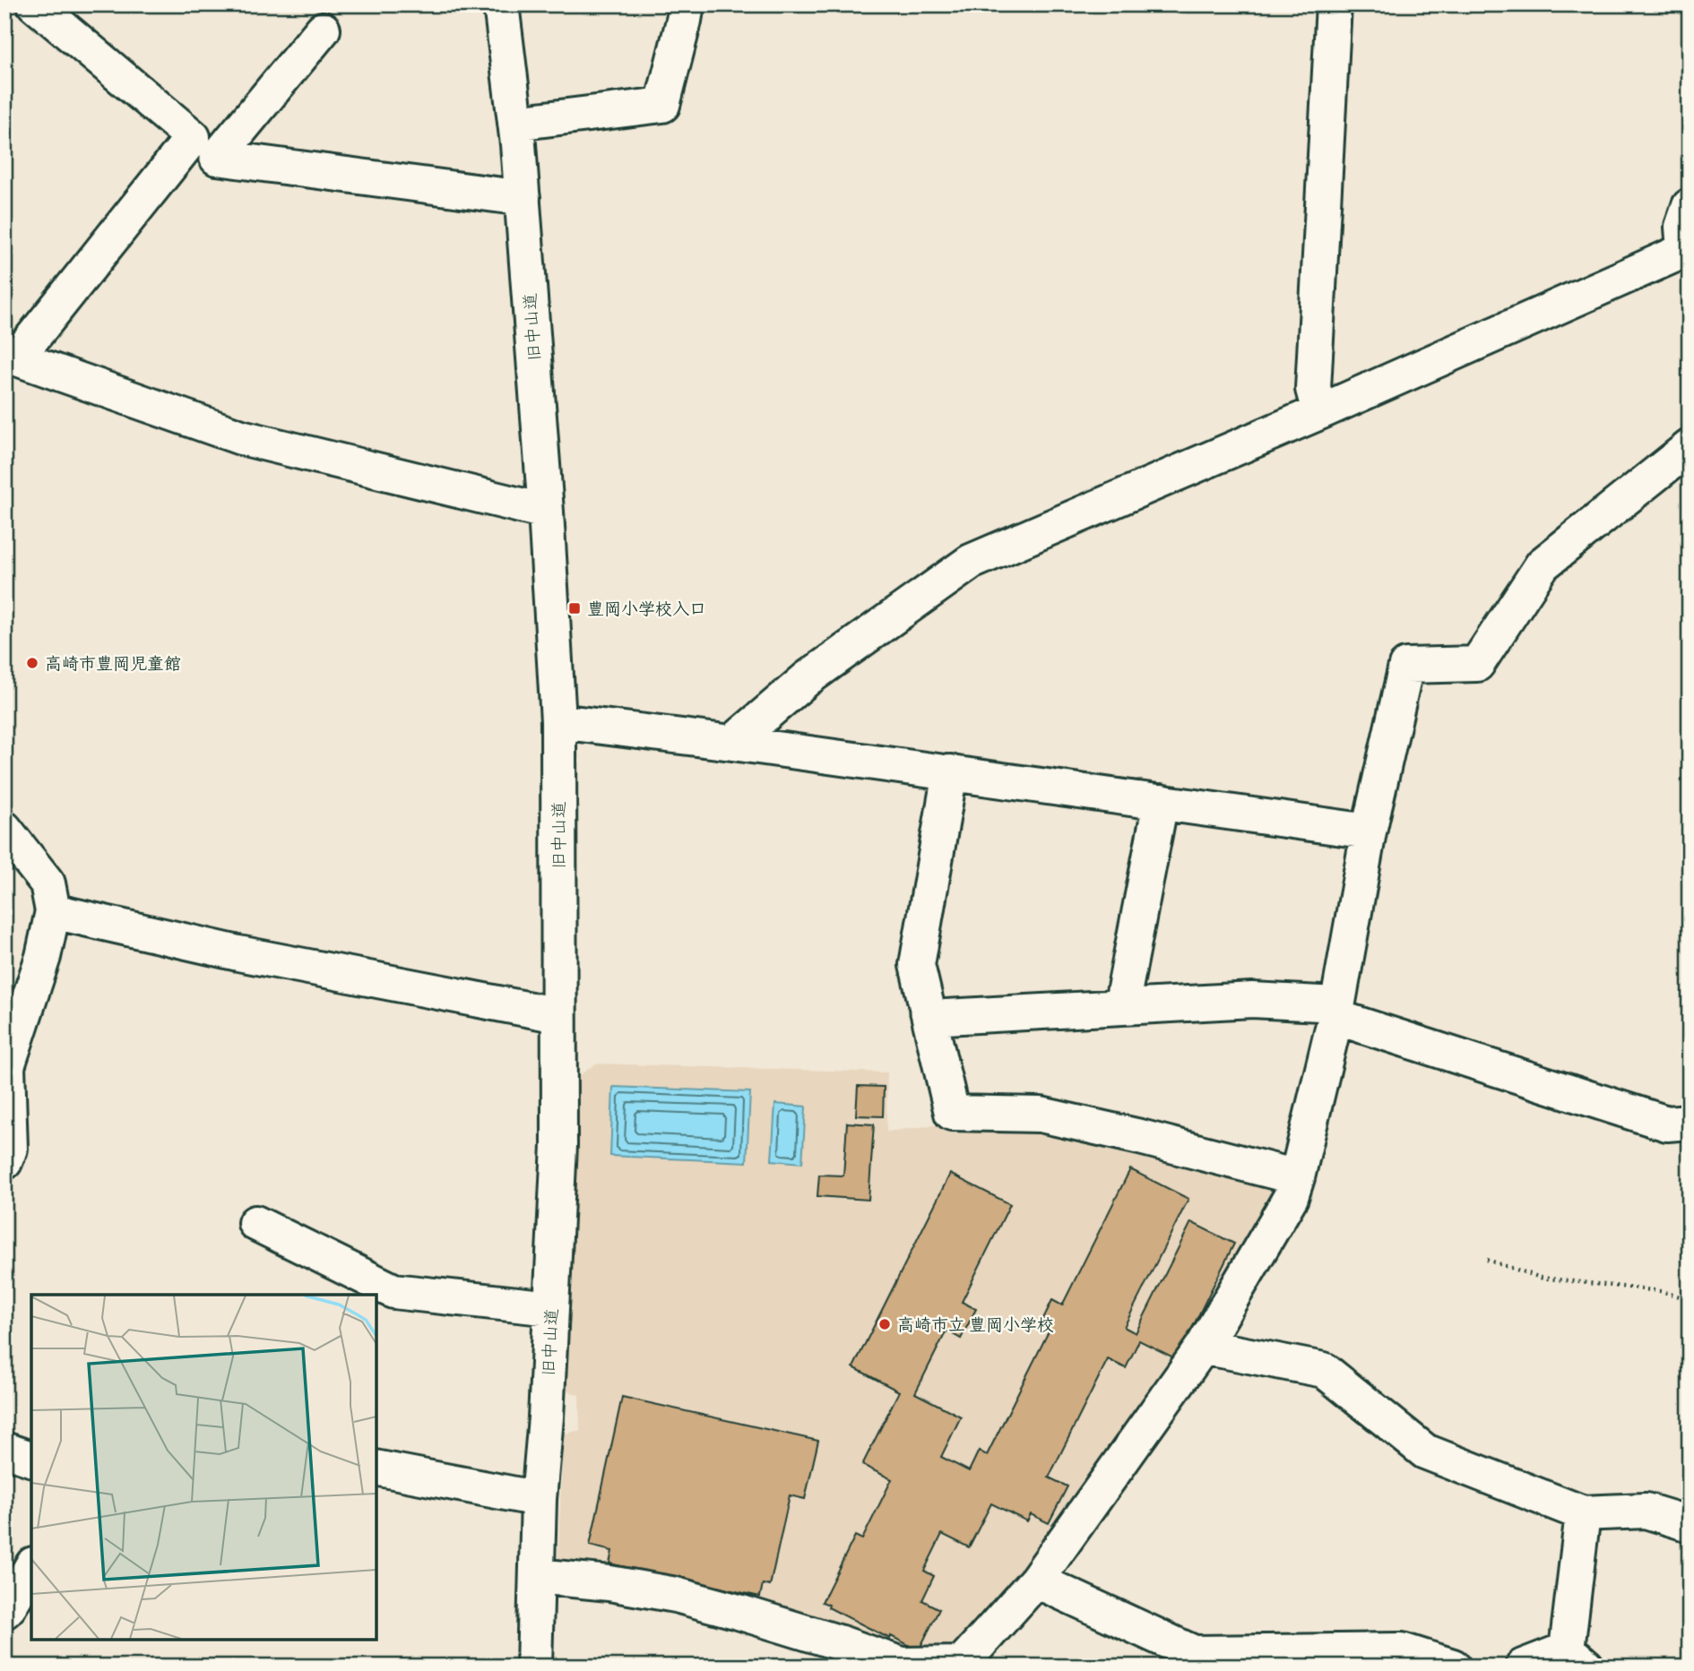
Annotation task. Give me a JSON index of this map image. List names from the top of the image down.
{
  "streets": {
    "street": ["旧中山道"]
  },
  "places": {
    "transit": ["豊岡小学校入口"],
    "other": ["高崎市豊岡児童館", "高崎市立 豊岡小学校"]
  }
}
